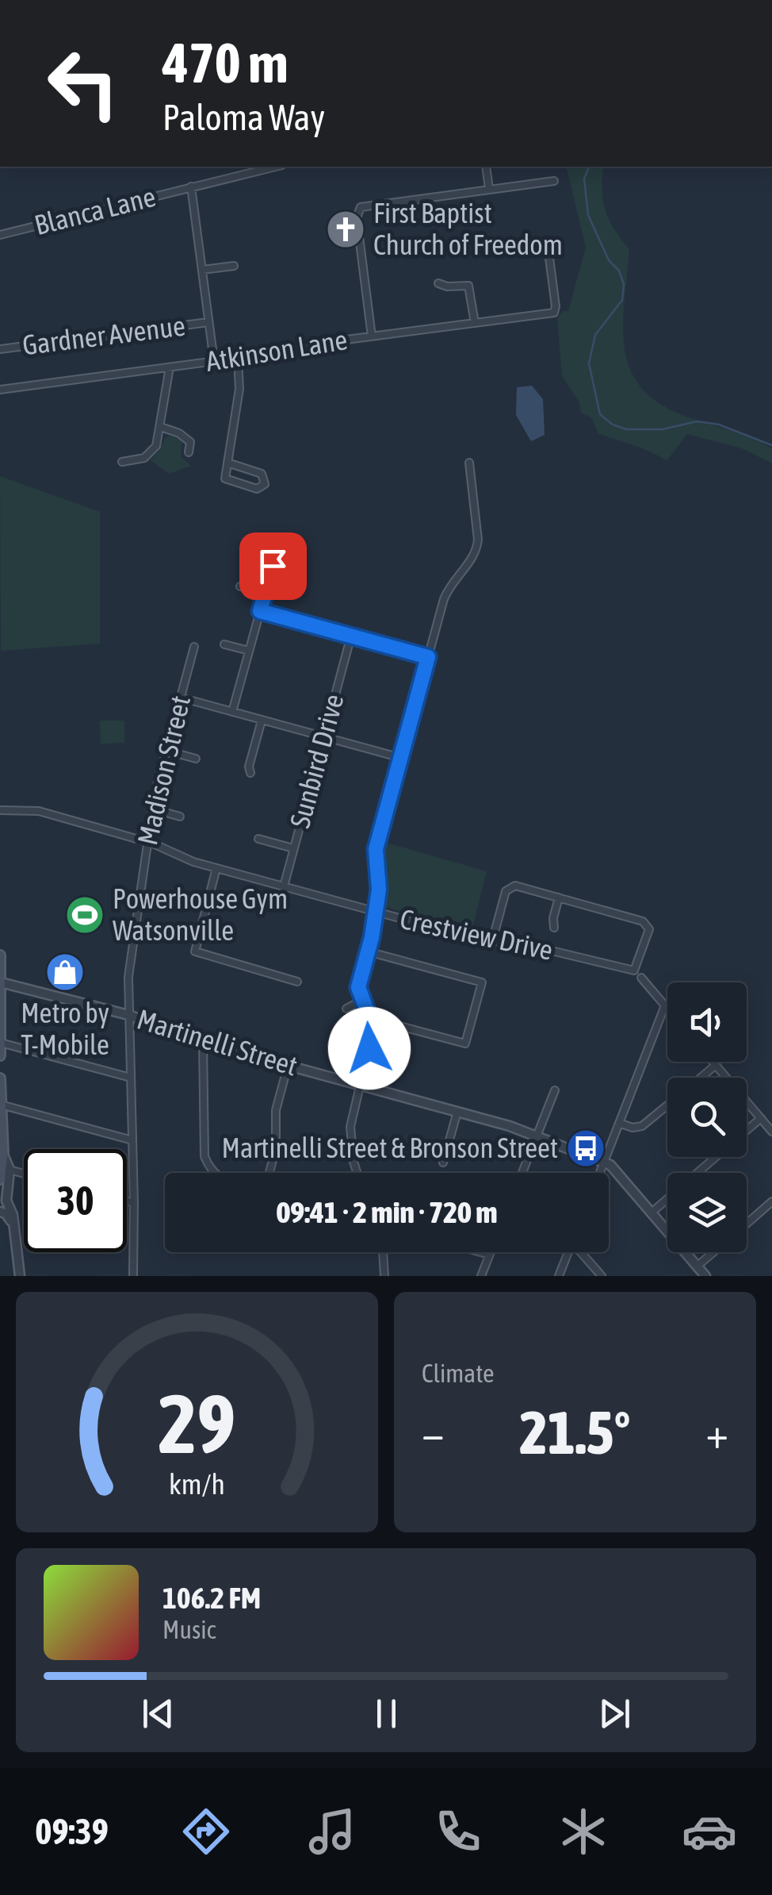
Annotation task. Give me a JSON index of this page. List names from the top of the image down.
{
  "streets": {
    "street": [
      "Blanca Lane",
      "Gardner Avenue",
      "Atkinson Lane",
      "Sunbird Drive",
      "Madison Street",
      "Crestview Drive",
      "Martinelli Street"
    ]
  },
  "crossings": [
    ["Sunbird Drive", "Crestview Drive"],
    ["Madison Street", "Crestview Drive"],
    ["Madison Street", "Martinelli Street"]
  ],
  "places": {
    "church": ["First Baptist Church of Freedom"],
    "sports": ["Powerhouse Gym Watsonville"],
    "shop": ["Metro by T-Mobile"],
    "bus stop": ["Martinelli Street & Bronson Street"]
  },
  "page": {
    "turn": ["470 m", "Paloma Way"],
    "limit": "30",
    "trip": "09:41 · 2 min · 720 m",
    "tile": "Climate",
    "heat": ["−", "21.5°", "+"],
    "song": ["106.2 FM", "Music"],
    "tabs": "09:39",
    "gauge": ["29", "km/h"]
  }
}
